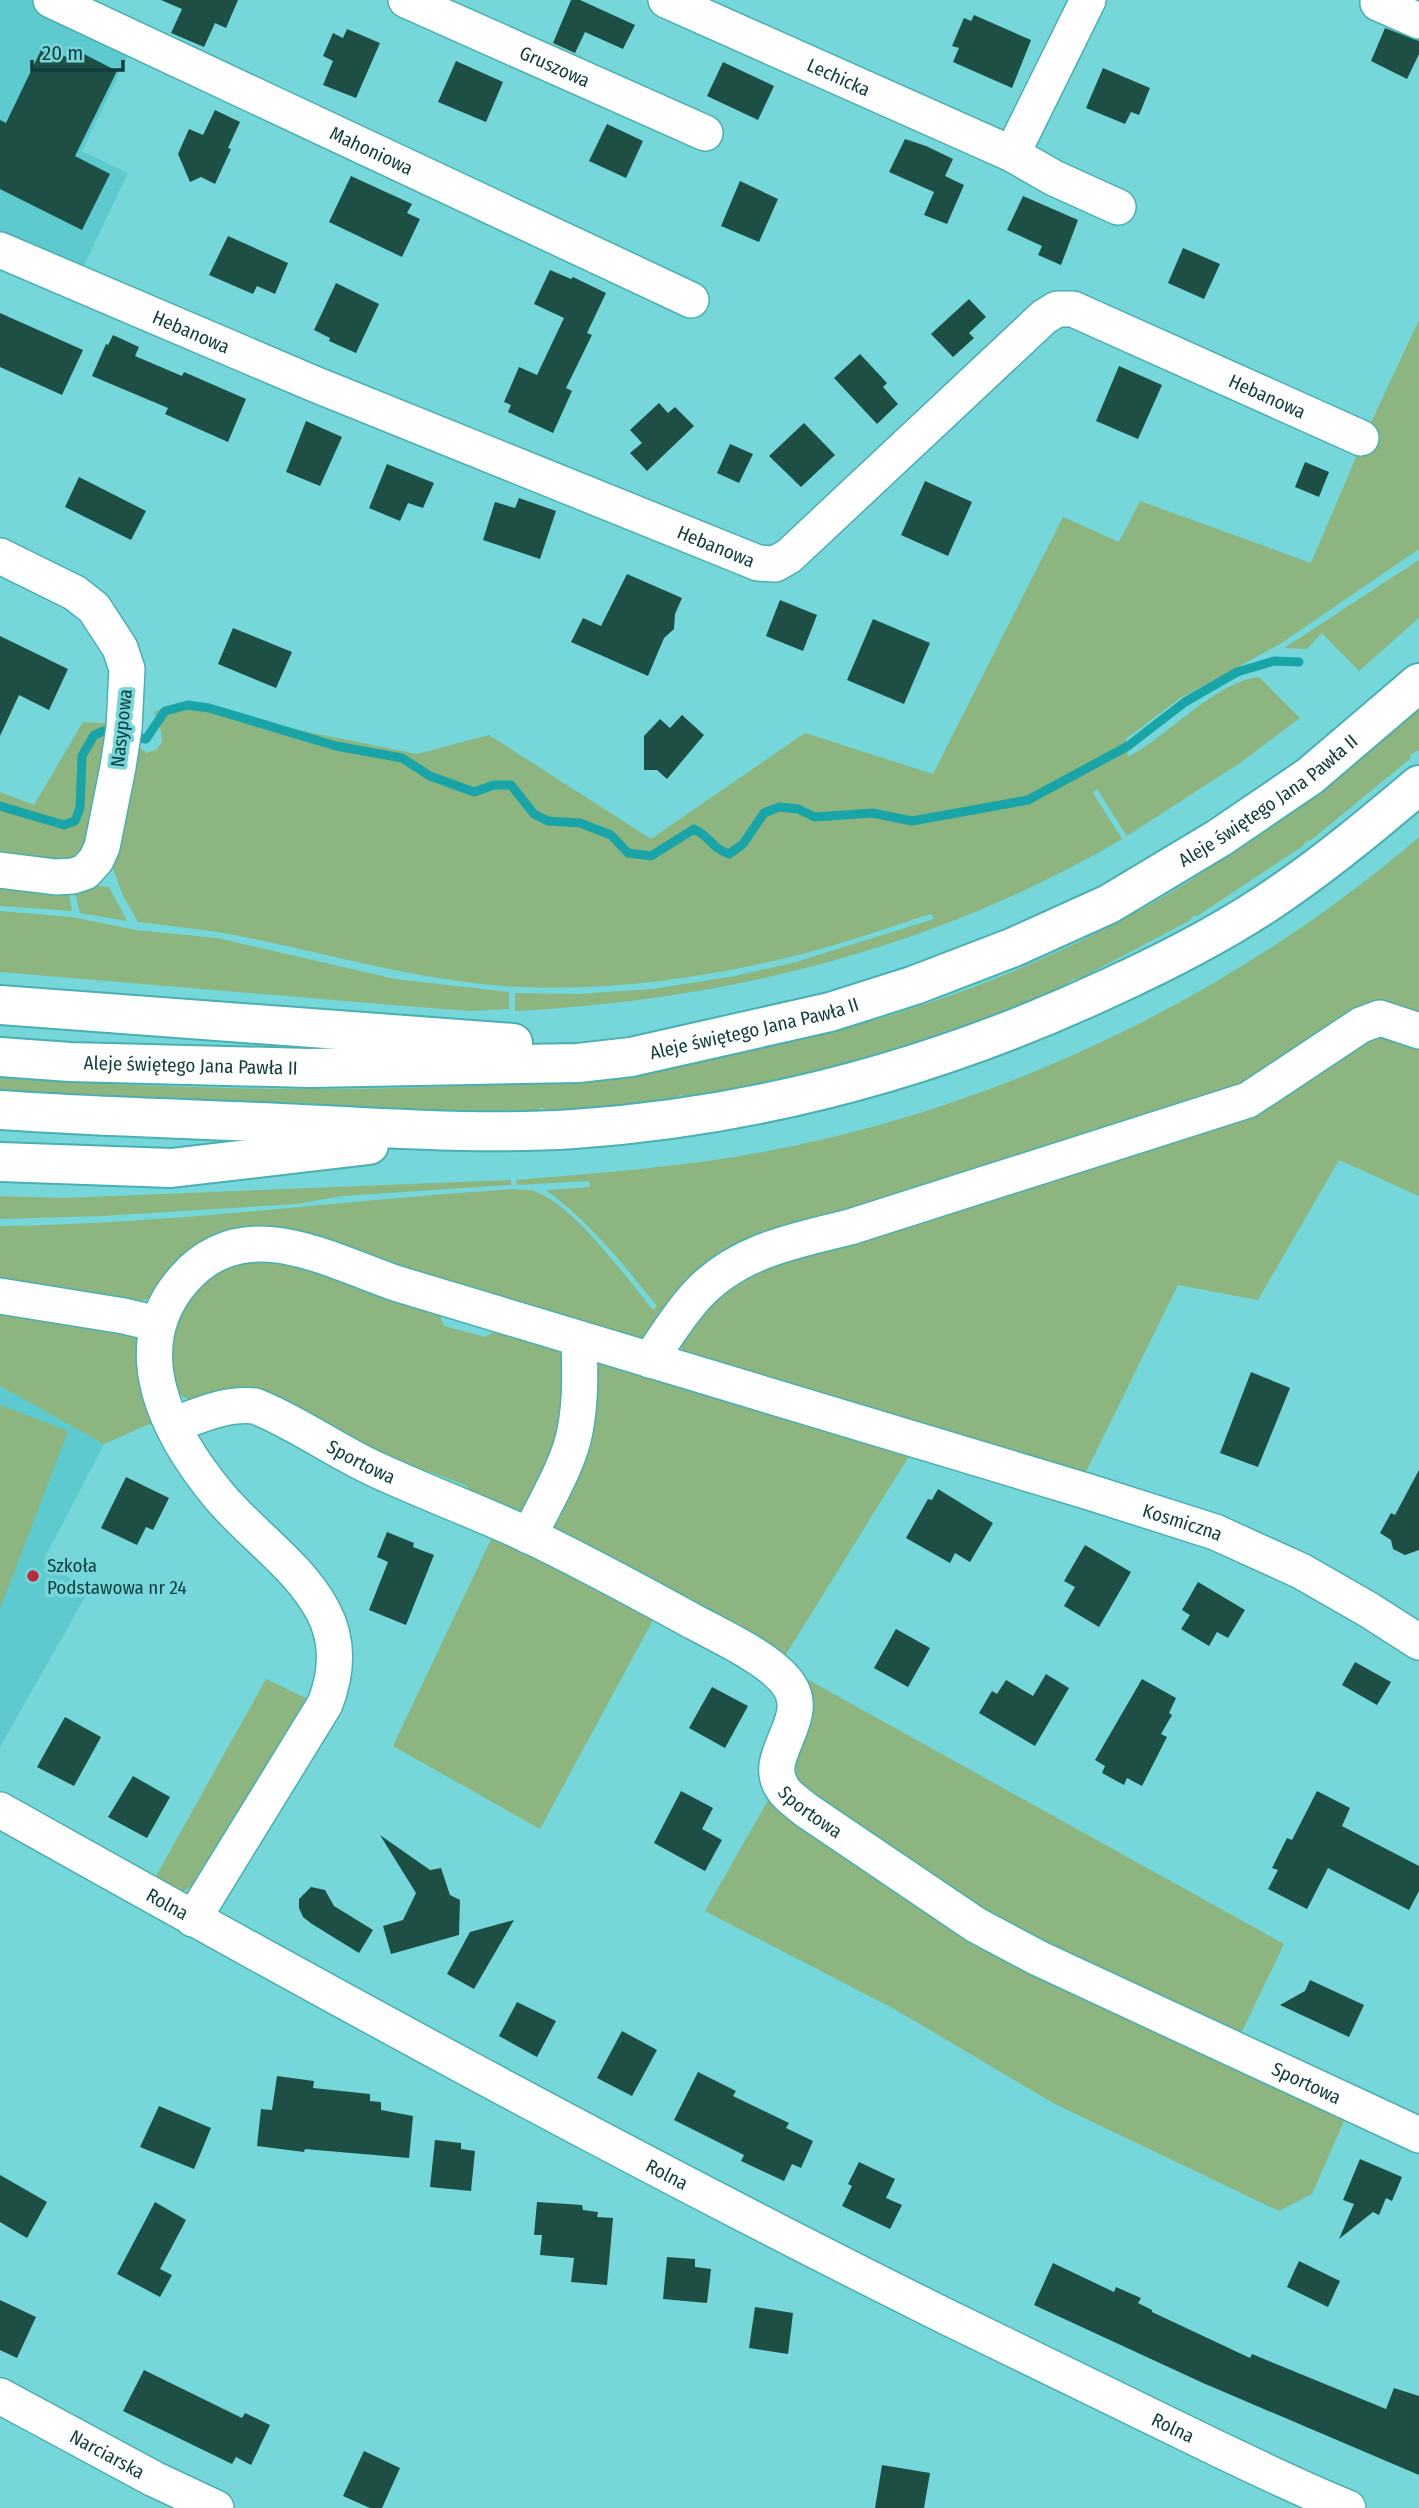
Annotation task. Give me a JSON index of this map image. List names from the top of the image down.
{
  "streets": {
    "highway": ["Aleje świętego Jana Pawła II"],
    "street": [
      "Gruszowa",
      "Lechicka",
      "Mahoniowa",
      "Hebanowa",
      "Nasypowa",
      "Sportowa",
      "Kosmiczna",
      "Rolna",
      "Narciarska"
    ]
  },
  "places": ["Szkoła Podstawowa nr 24"],
  "scale_bar": "20 m"
}
